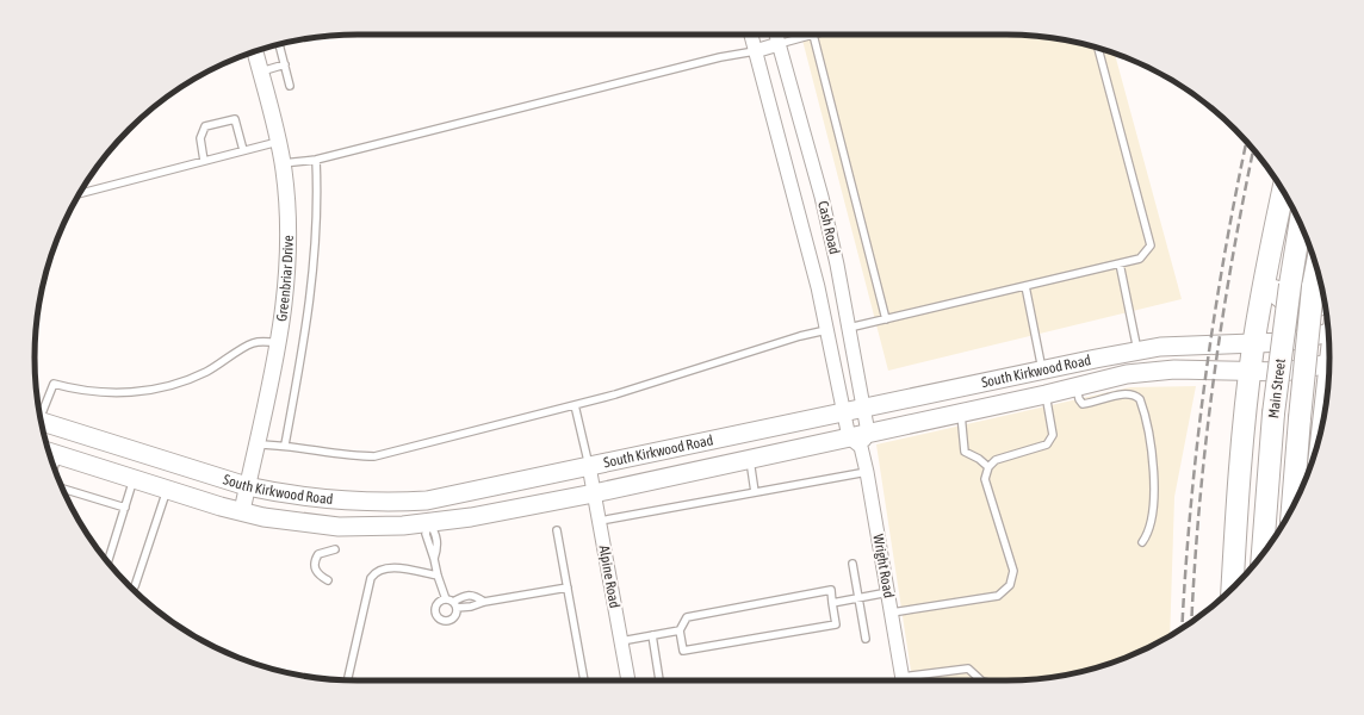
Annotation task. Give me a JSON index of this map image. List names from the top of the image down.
{
  "streets": {
    "highway": ["Main Street"],
    "main road": ["South Kirkwood Road"],
    "street": [
      "Cash Road",
      "Greenbriar Drive",
      "Wright Road",
      "Alpine Road"
    ]
  },
  "crossings": [
    ["Cash Road", "South Kirkwood Road"],
    ["Cash Road", "Wright Road"],
    ["Greenbriar Drive", "South Kirkwood Road"],
    ["South Kirkwood Road", "Wright Road"],
    ["South Kirkwood Road", "Alpine Road"]
  ]
}
